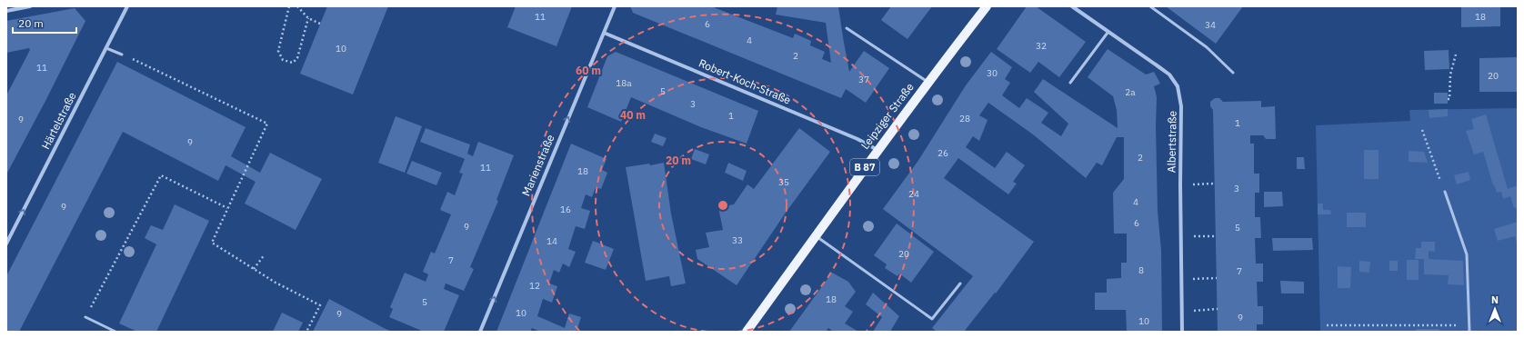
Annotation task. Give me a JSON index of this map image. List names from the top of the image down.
{
  "streets": {
    "main road": ["Leipziger Straße", "B 87"],
    "street": [
      "Robert-Koch-Straße",
      "Härtelstraße",
      "Albertstraße",
      "Marienstraße"
    ]
  },
  "crossings": [
    ["Robert-Koch-Straße", "Leipziger Straße"],
    ["Robert-Koch-Straße", "Marienstraße"]
  ],
  "one_way": ["Härtelstraße", "Marienstraße"],
  "house_numbers": [
    "11",
    "18",
    "6",
    "34",
    "4",
    "32",
    "10",
    "2",
    "11",
    "30",
    "20",
    "37",
    "18a",
    "5",
    "2a",
    "3",
    "1",
    "28",
    "9",
    "1",
    "9",
    "26",
    "2",
    "11",
    "18",
    "35",
    "3",
    "24",
    "4",
    "9",
    "16",
    "6",
    "9",
    "5",
    "33",
    "14",
    "20",
    "7",
    "8",
    "7",
    "12",
    "18",
    "5",
    "10",
    "9",
    "9",
    "10"
  ],
  "scale_bar": "20 m",
  "north": "top",
  "rings": ["60 m", "40 m", "20 m"]
}
